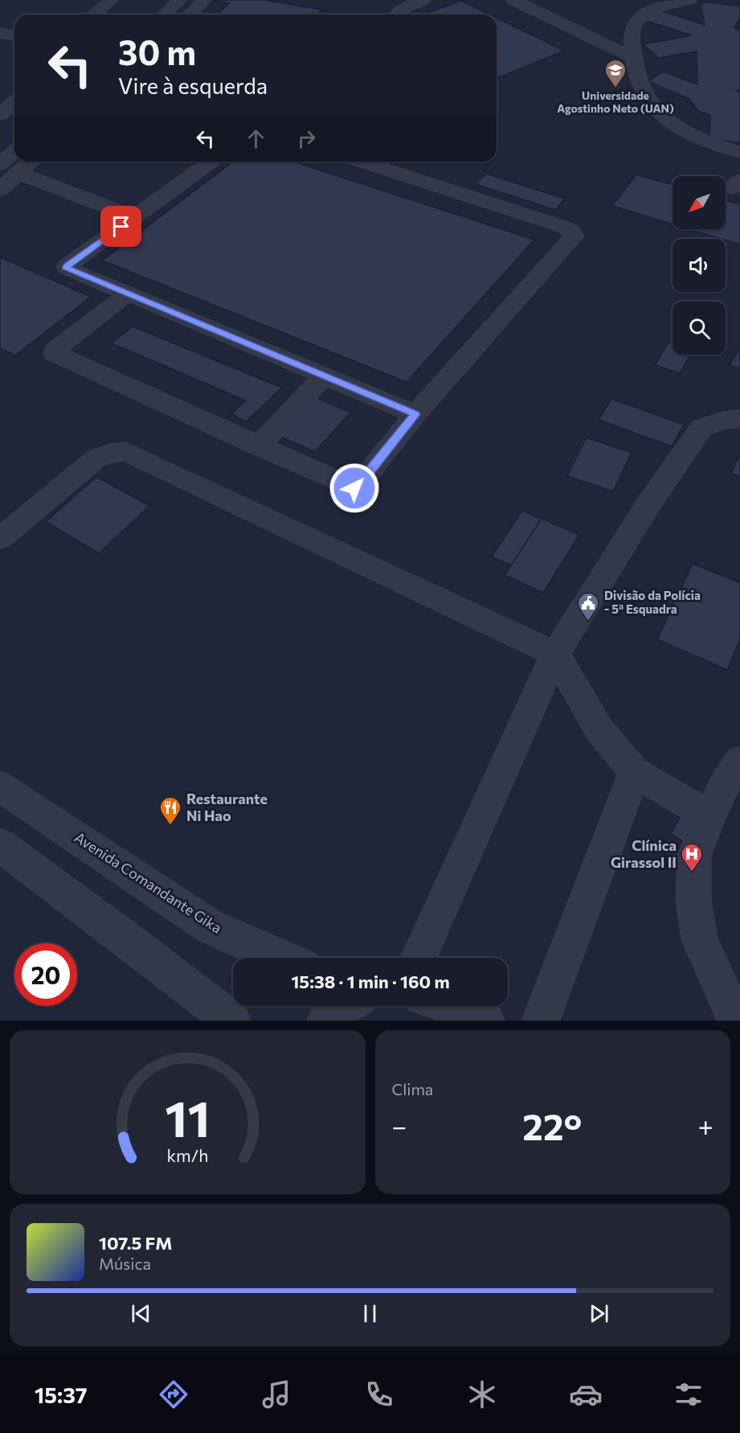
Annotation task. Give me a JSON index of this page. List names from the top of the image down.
{
  "streets": {
    "street": ["Avenida Comandante Gika"]
  },
  "places": {
    "school or university": ["Universidade Agostinho Neto (UAN)"],
    "public building": ["Divisão da Polícia - 5ª Esquadra"],
    "restaurant": ["Restaurante Ni Hao"],
    "hospital": ["Clínica Girassol II"]
  },
  "north": "bottom left",
  "page": {
    "turn": ["30 m", "Vire à esquerda"],
    "limit": "20",
    "trip": "15:38 · 1 min · 160 m",
    "tile": "Clima",
    "heat": ["−", "22°", "+"],
    "song": ["107.5 FM", "Música"],
    "tabs": "15:37",
    "gauge": ["11", "km/h"]
  }
}
